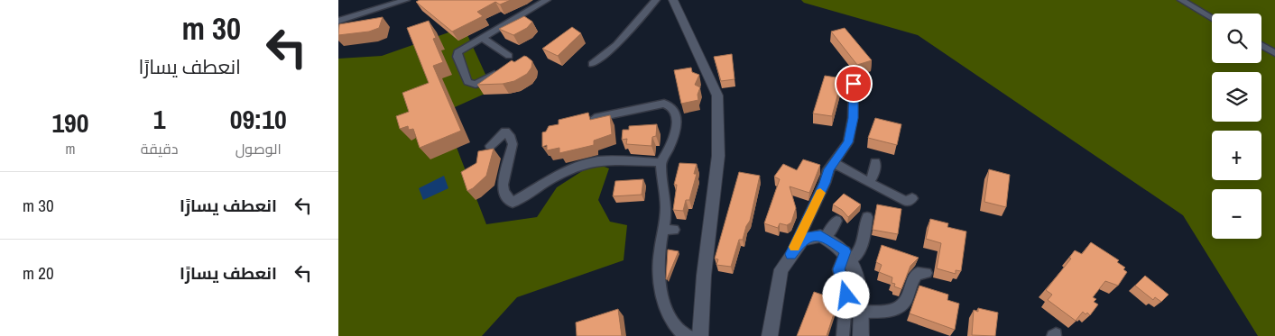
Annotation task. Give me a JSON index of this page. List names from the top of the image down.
{
  "page": {
    "turn": ["30 m", "انعطف يسارًا"],
    "map_buttons": ["+", "−"],
    "eta": [
      "09:10",
      "الوصول",
      "1",
      "دقيقة",
      "190",
      "m"
    ],
    "list": [
      {
        "name": "انعطف يسارًا",
        "value": "30 m"
      },
      {
        "name": "انعطف يسارًا",
        "value": "20 m"
      }
    ]
  }
}
